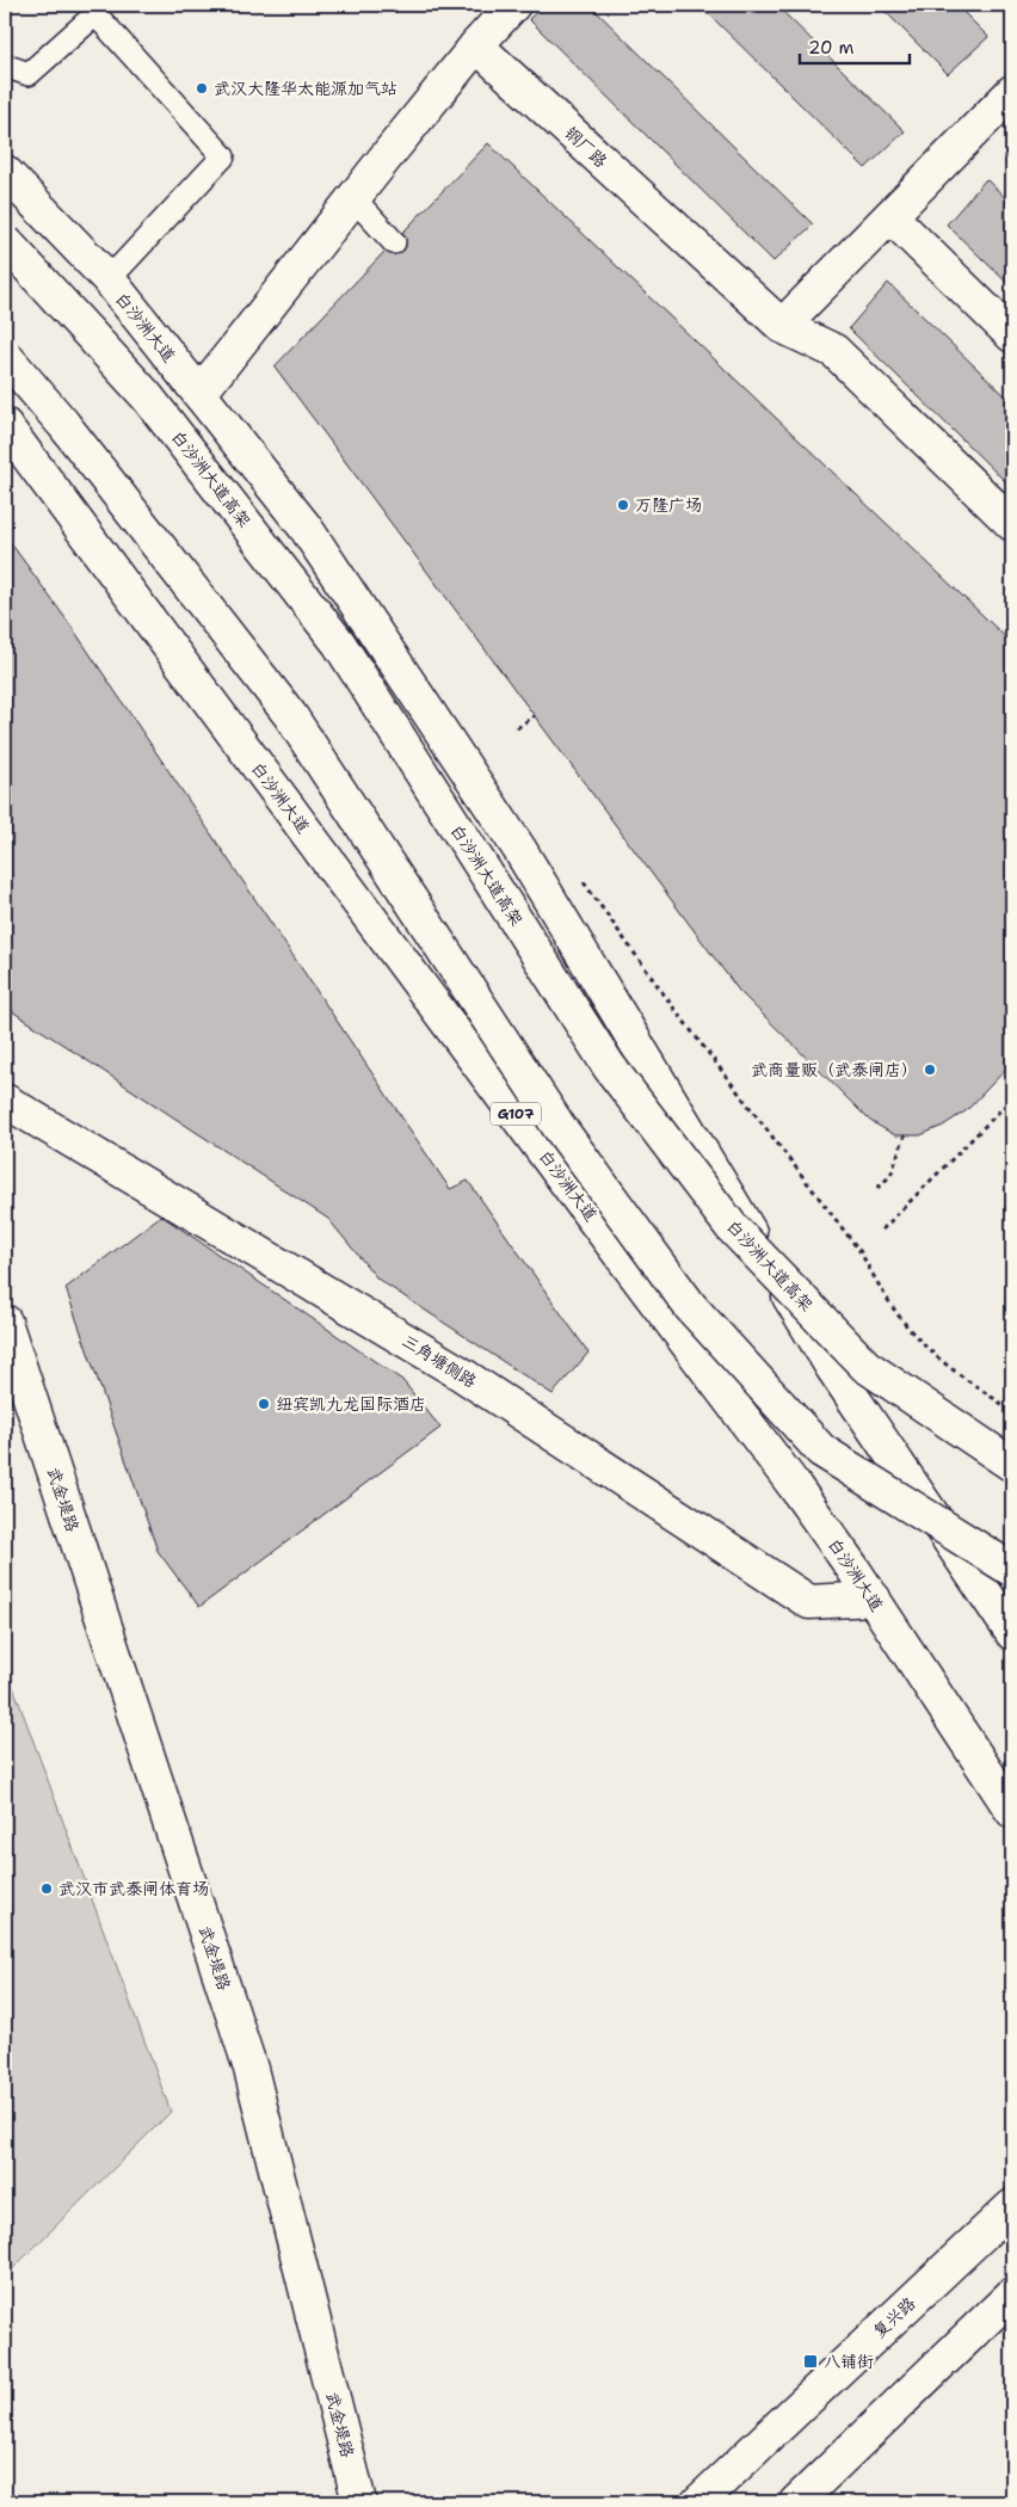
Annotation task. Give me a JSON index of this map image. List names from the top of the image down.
{
  "streets": {
    "main road": [
      "钢厂路",
      "白沙洲大道",
      "白沙洲大道高架",
      "G107",
      "三角塘侧路",
      "武金堤路",
      "复兴路"
    ]
  },
  "crossings": [
    ["白沙洲大道", "三角塘侧路"]
  ],
  "places": {
    "other": [
      "武汉大隆华太能源加气站",
      "万隆广场",
      "武商量贩（武泰闸店）",
      "纽宾凯九龙国际酒店",
      "武汉市武泰闸体育场"
    ],
    "transit": ["八铺街"]
  },
  "scale_bar": "20 m"
}
